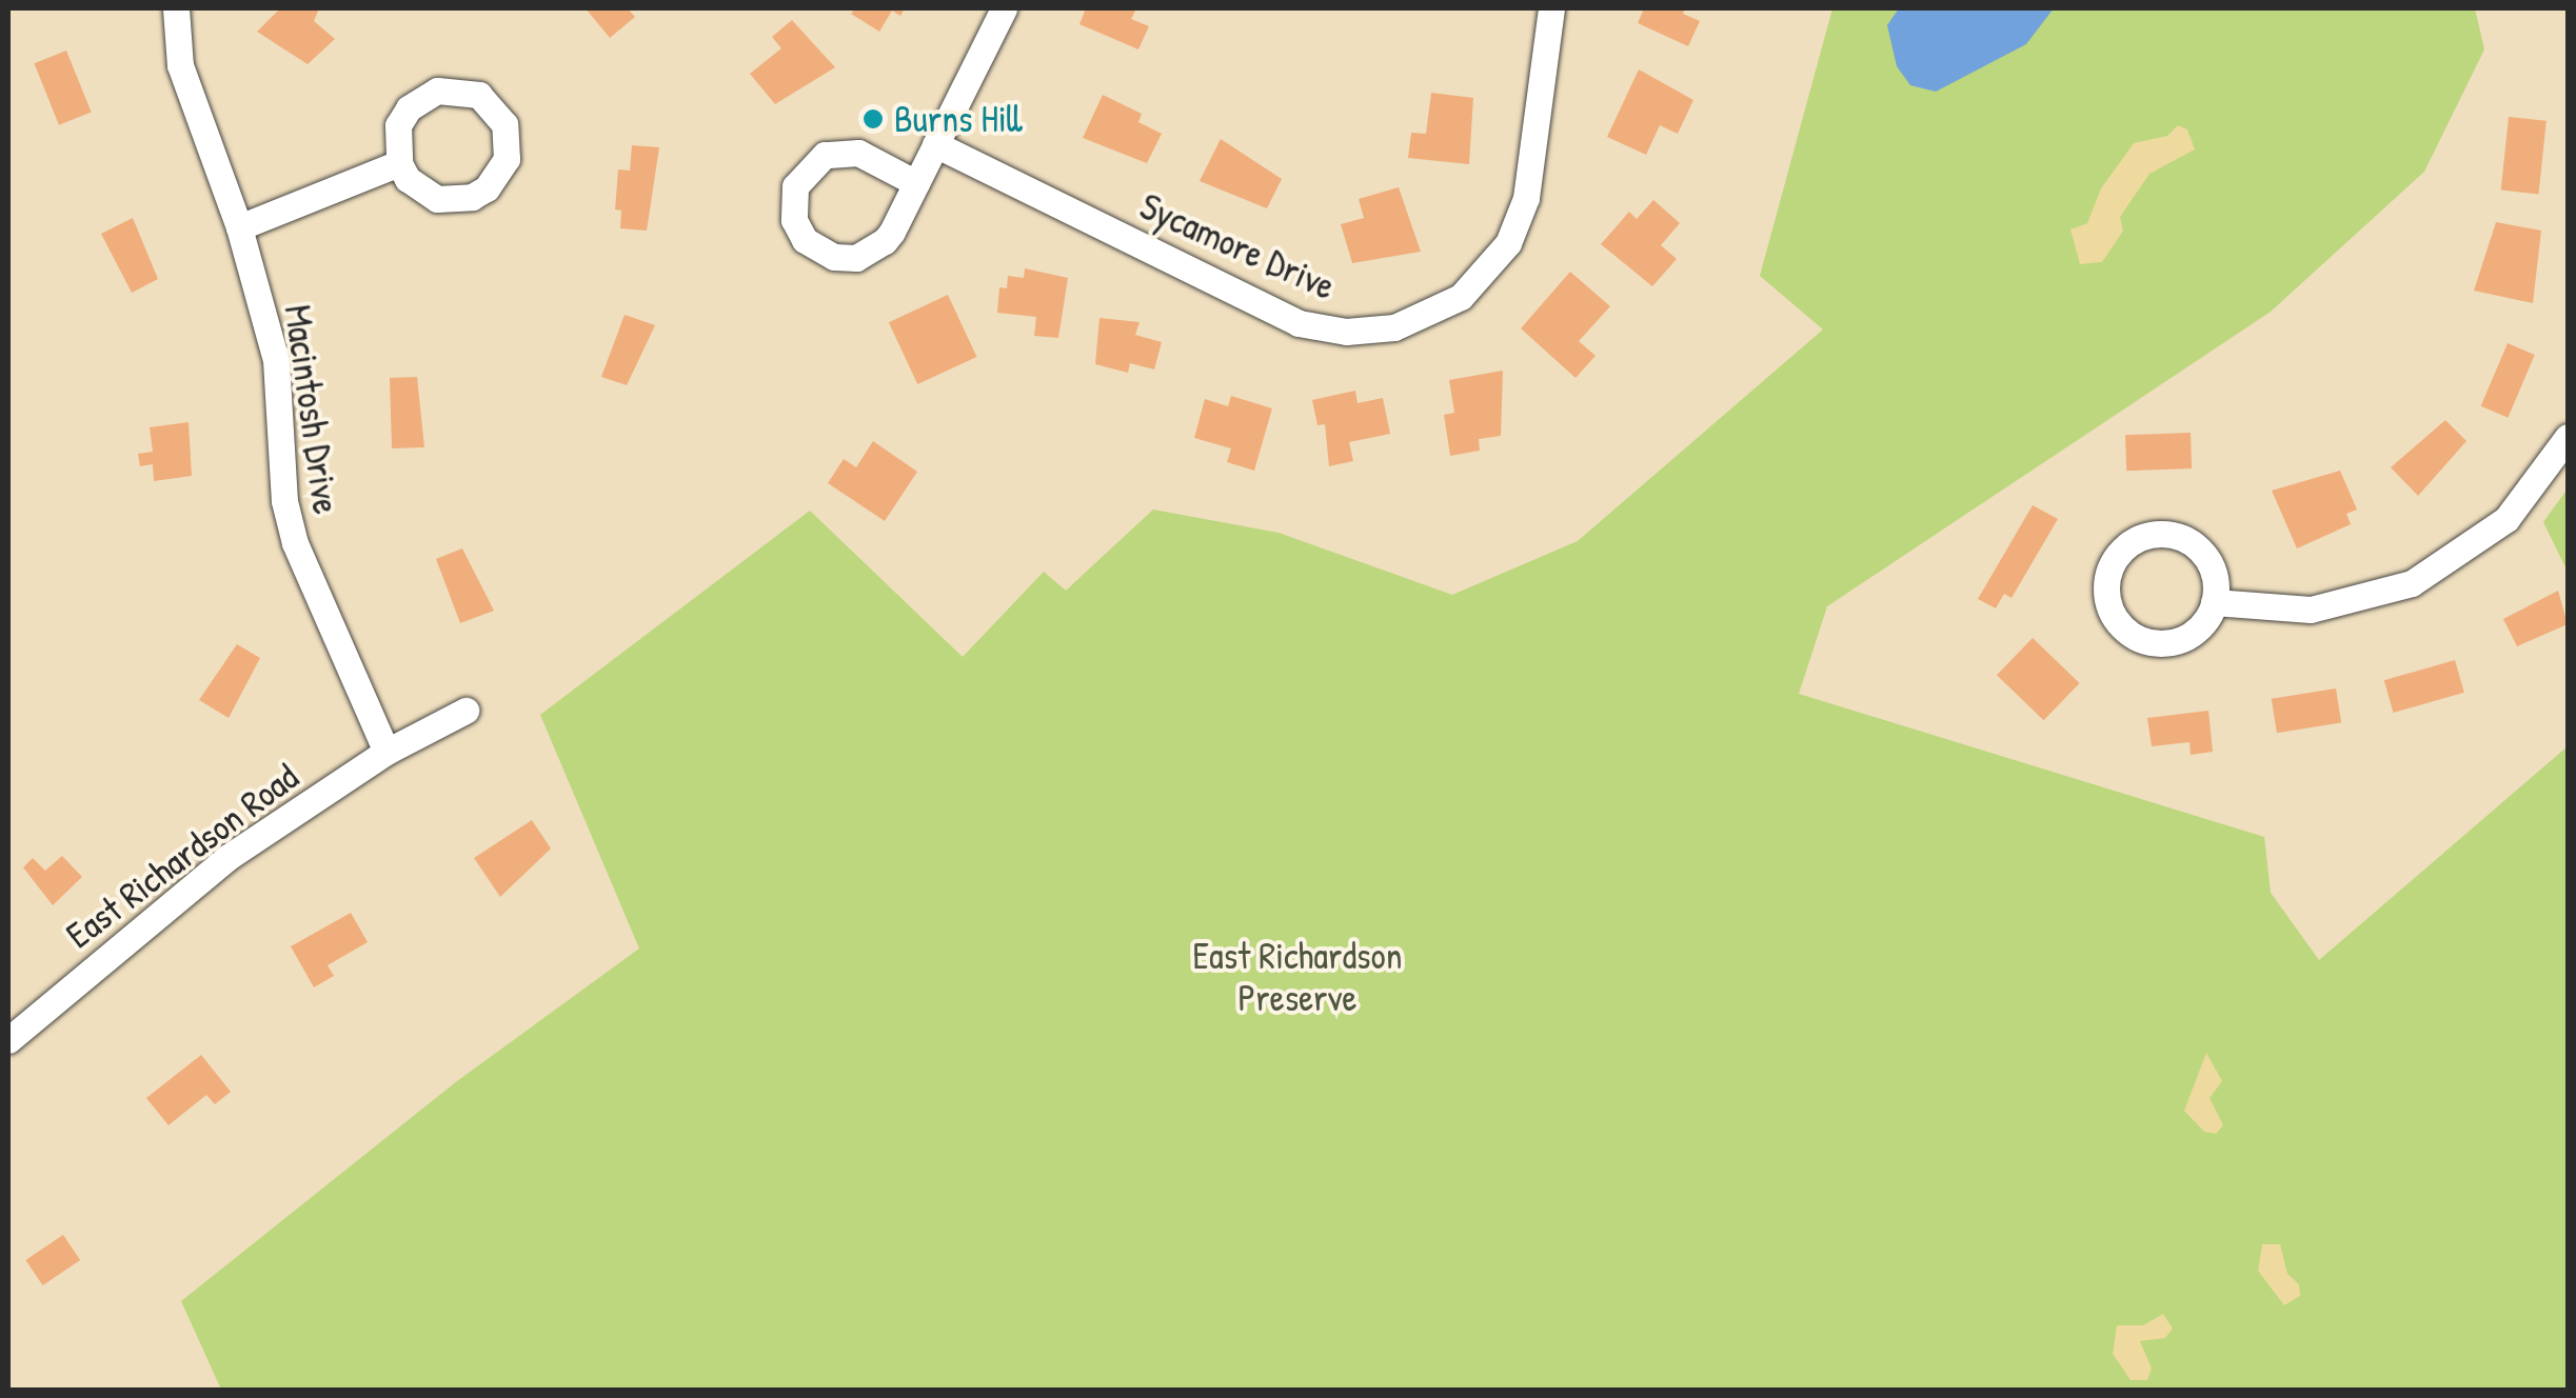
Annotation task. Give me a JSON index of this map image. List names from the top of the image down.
{
  "streets": {
    "street": ["Sycamore Drive", "Macintosh Drive", "East Richardson Road"]
  },
  "crossings": [
    ["Macintosh Drive", "East Richardson Road"]
  ],
  "parks": ["East Richardson Preserve"],
  "places": ["Burns Hill"]
}
